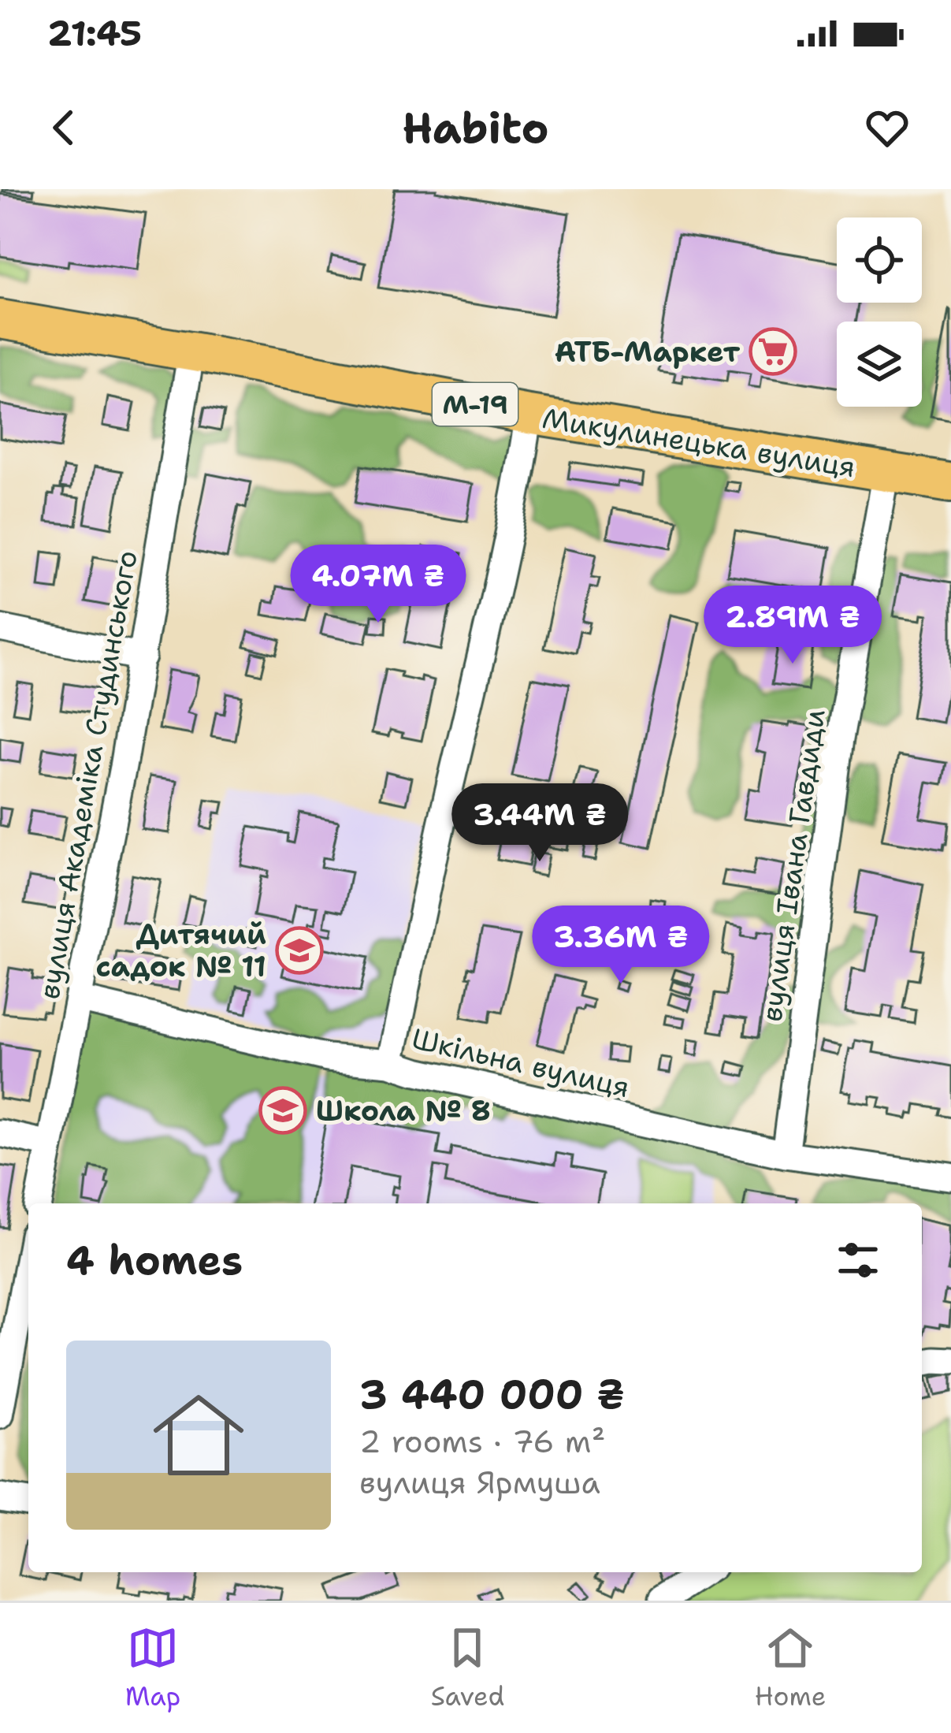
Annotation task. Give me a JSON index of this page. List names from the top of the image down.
{
  "streets": {
    "highway": ["М-19", "Микулинецька вулиця"],
    "street": ["вулиця Академіка Студинського", "вулиця Івана Гавдиди", "Шкільна вулиця"]
  },
  "crossings": [
    ["Микулинецька вулиця", "вулиця Академіка Студинського"],
    ["Микулинецька вулиця", "вулиця Івана Гавдиди"],
    ["вулиця Академіка Студинського", "Шкільна вулиця"],
    ["вулиця Івана Гавдиди", "Шкільна вулиця"]
  ],
  "places": {
    "supermarket": ["АТБ-Маркет"],
    "school or university": ["Дитячий садок № 11", "Школа № 8"]
  },
  "page": {
    "status": "21:45",
    "header": "Habito",
    "price": [
      "4.07M ₴",
      "2.89M ₴",
      "3.44M ₴",
      "3.36M ₴"
    ],
    "heading": "4 homes",
    "list": [
      {
        "name": "3 440 000 ₴",
        "note": "2 rooms · 76 m² · вулиця Ярмуша"
      }
    ],
    "tabs": ["Map", "Saved", "Home"]
  }
}
